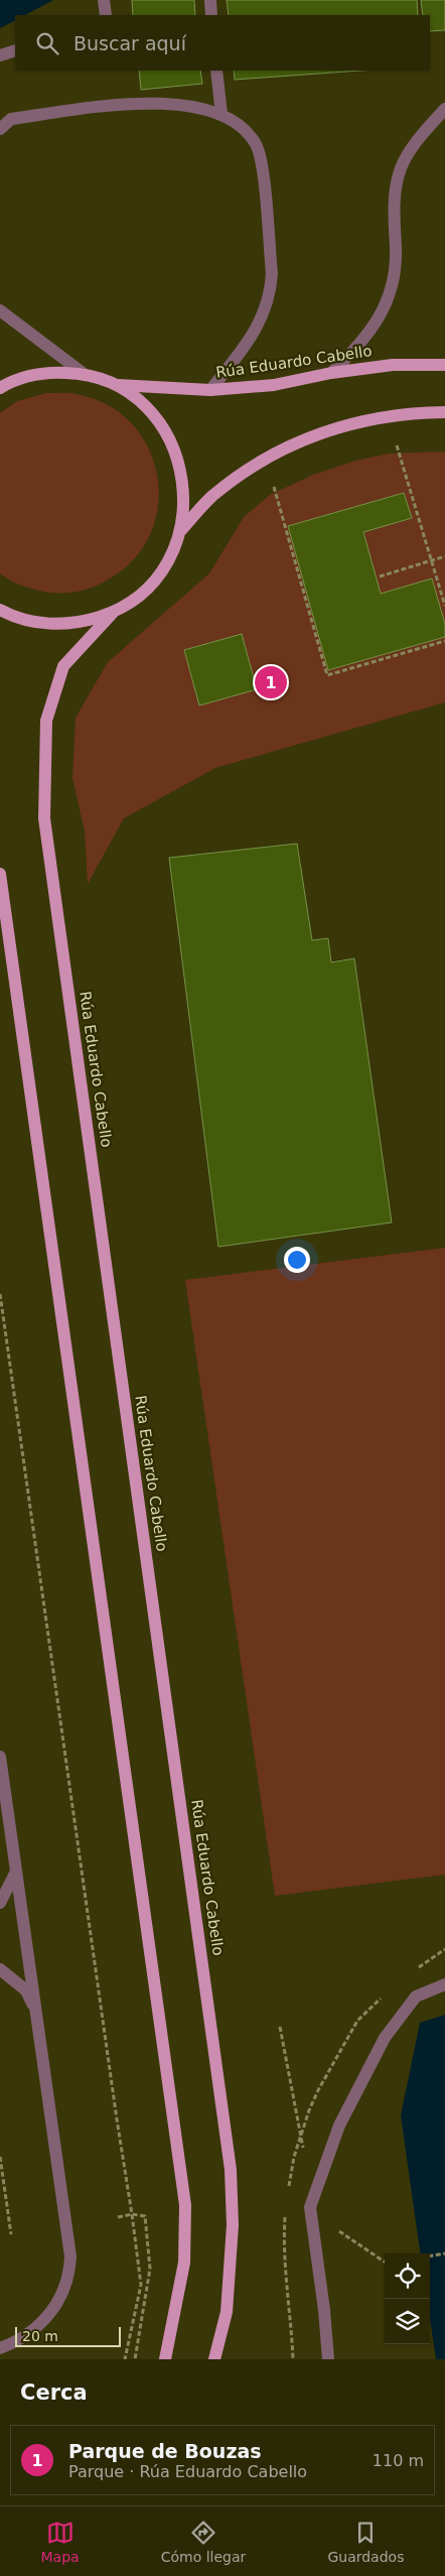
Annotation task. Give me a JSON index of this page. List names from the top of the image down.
{
  "streets": {
    "main road": ["Rúa Eduardo Cabello"]
  },
  "scale_bar": "20 m",
  "page": {
    "search": "Buscar aquí",
    "pins": "1",
    "scale": "20 m",
    "heading": "Cerca",
    "list": [
      {
        "mark": "1",
        "name": "Parque de Bouzas",
        "note": "Parque · Rúa Eduardo Cabello",
        "value": "110 m"
      }
    ],
    "nav": ["Mapa", "Cómo llegar", "Guardados"]
  }
}
